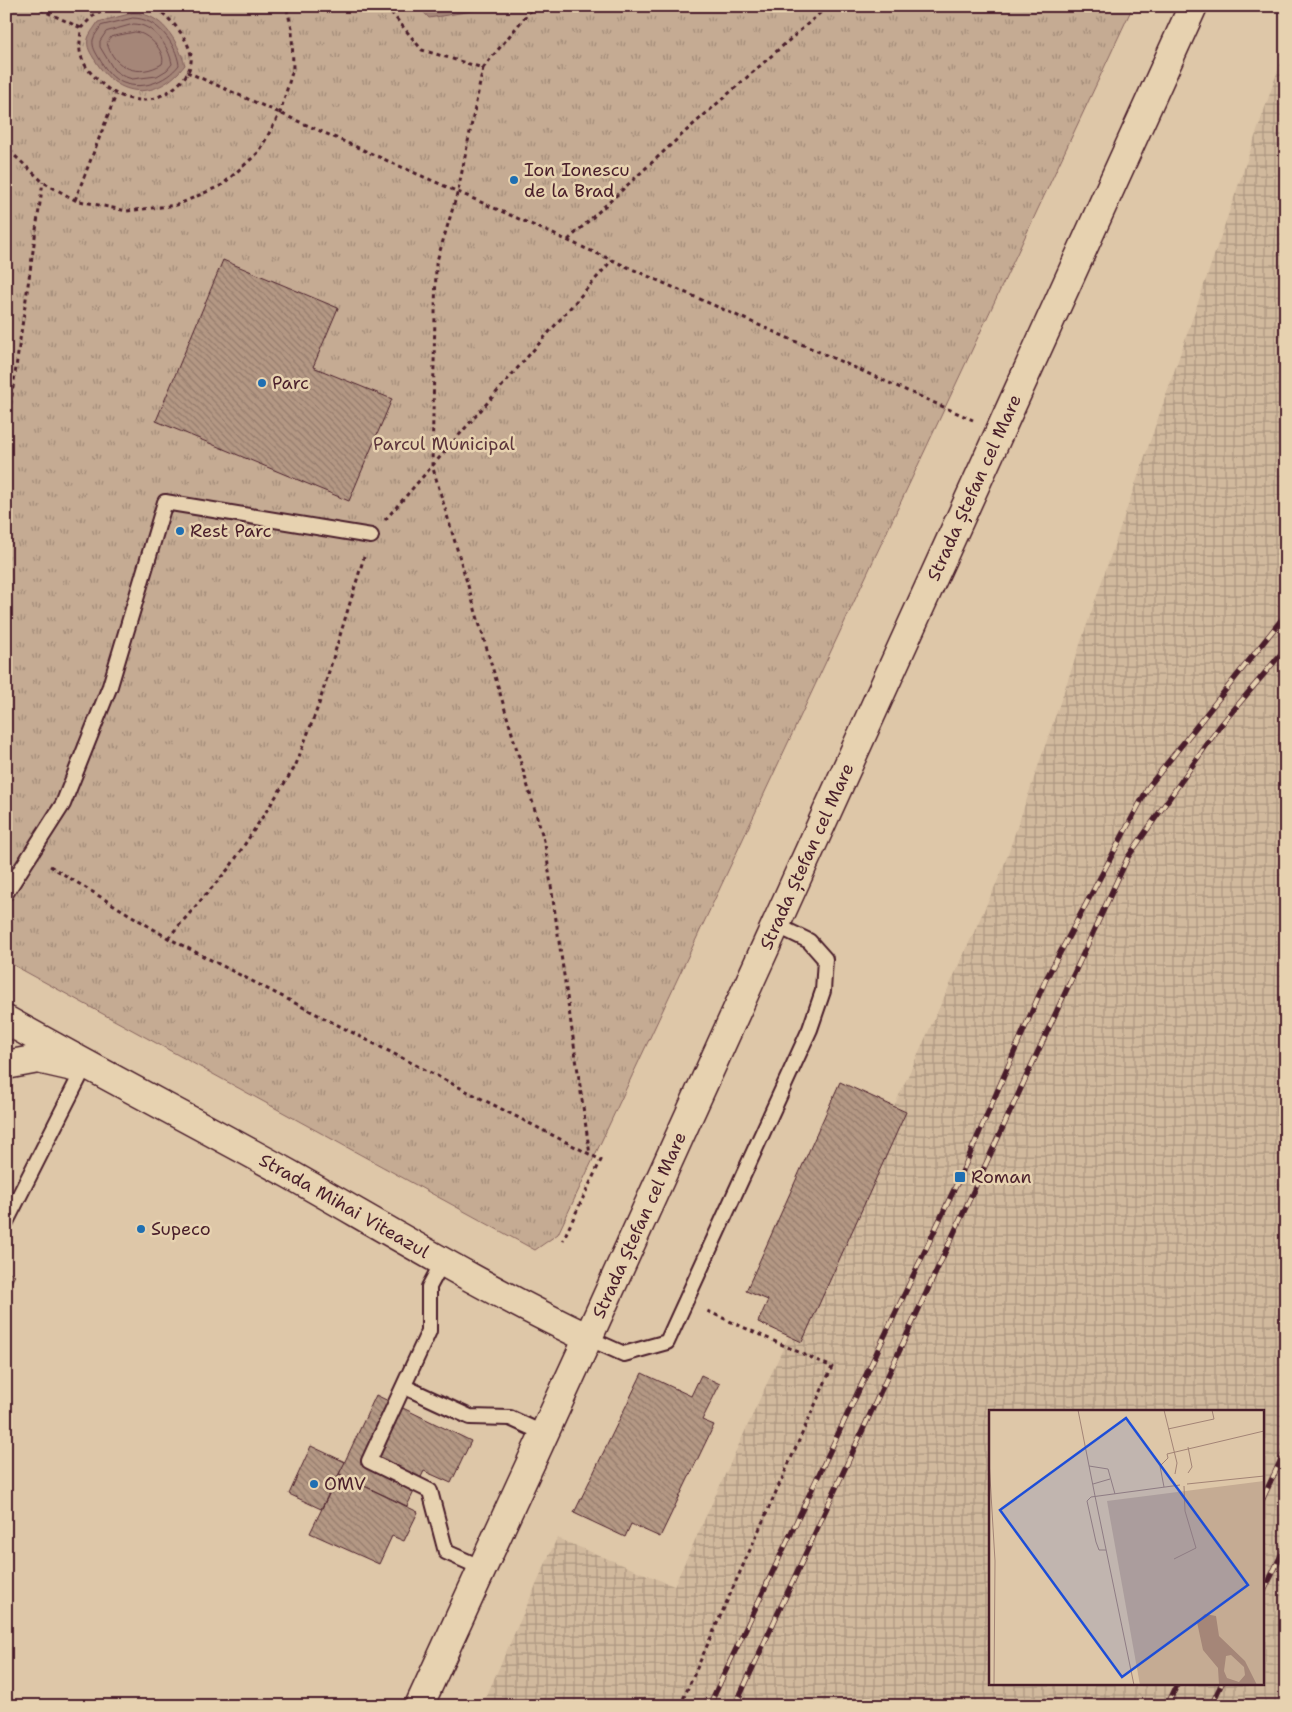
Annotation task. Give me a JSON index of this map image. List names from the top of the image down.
{
  "streets": {
    "main road": ["Strada Ștefan cel Mare", "Strada Mihai Viteazul"]
  },
  "crossings": [
    ["Strada Ștefan cel Mare", "Strada Mihai Viteazul"]
  ],
  "parks": ["Parcul Municipal"],
  "places": {
    "other": [
      "Ion Ionescu de la Brad",
      "Parc",
      "Rest Parc",
      "Supeco",
      "OMV"
    ],
    "transit": ["Roman"]
  }
}
